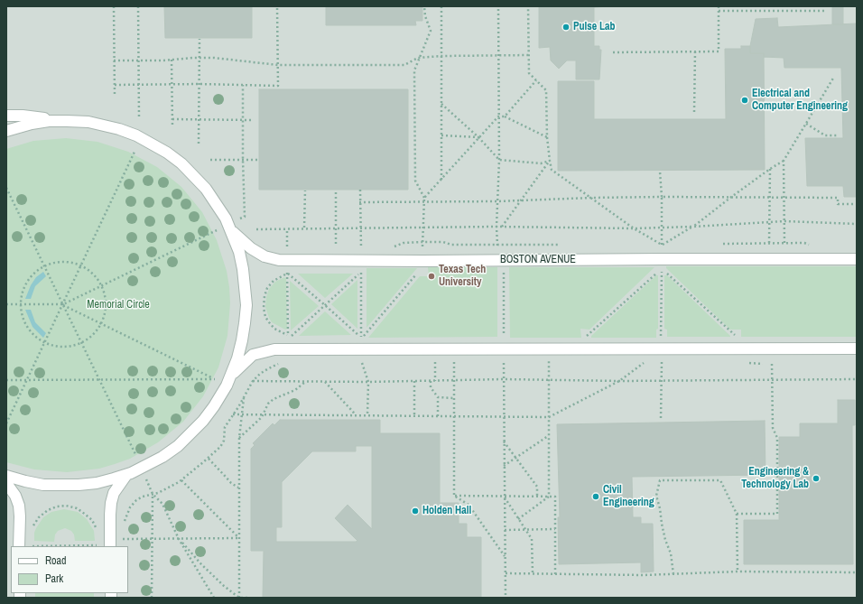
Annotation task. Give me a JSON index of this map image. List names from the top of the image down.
{
  "streets": {
    "street": ["BOSTON AVENUE"]
  },
  "parks": ["Memorial Circle"],
  "places": [
    "Pulse Lab",
    "Electrical and Computer Engineering",
    "Texas Tech University",
    "Engineering & Technology Lab",
    "Civil Engineering",
    "Holden Hall"
  ],
  "legend": ["Road", "Park"]
}
